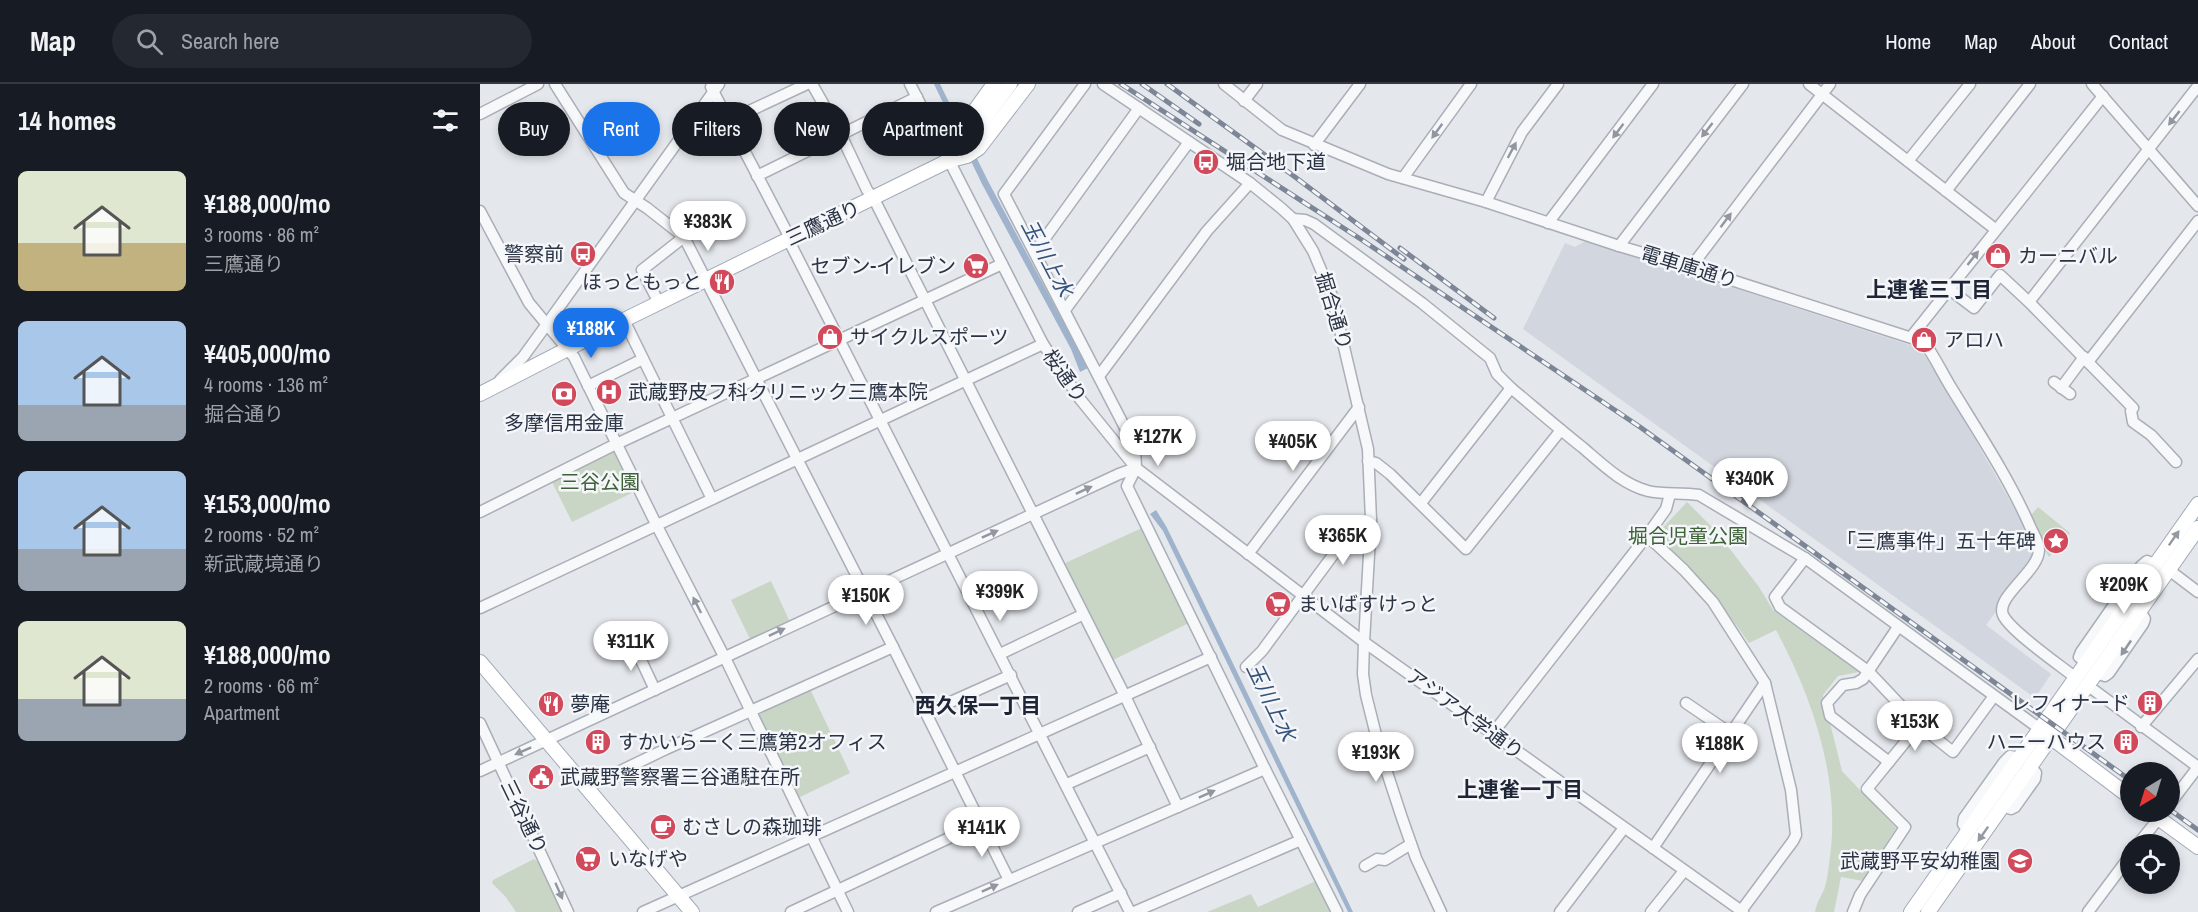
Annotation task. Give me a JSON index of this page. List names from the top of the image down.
{
  "streets": {
    "main road": ["三鷹通り"],
    "street": [
      "電車庫通り",
      "掘合通り",
      "桜通り",
      "アジア大学通り",
      "三谷通り"
    ]
  },
  "crossings": [
    ["三鷹通り", "桜通り"],
    ["掘合通り", "桜通り"],
    ["掘合通り", "アジア大学通り"],
    ["桜通り", "アジア大学通り"]
  ],
  "one_way": ["三谷通り"],
  "districts": ["上連雀三丁目", "西久保一丁目", "上連雀一丁目"],
  "water": ["玉川上水"],
  "parks": ["三谷公園", "堀合児童公園"],
  "places": {
    "bus stop": ["堀合地下道", "警察前"],
    "shop": ["カーニバル", "サイクルスポーツ", "アロハ"],
    "supermarket": ["セブン-イレブン", "まいばすけっと", "いなげや"],
    "restaurant": ["ほっともっと", "夢庵"],
    "hospital": ["武蔵野皮フ科クリニック三鷹本院"],
    "bank": ["多摩信用金庫"],
    "place": ["「三鷹事件」五十年碑"],
    "building": ["レフィナード", "すかいらーく三鷹第2オフィス", "ハニーハウス"],
    "public building": ["武蔵野警察署三谷通駐在所"],
    "cafe": ["むさしの森珈琲"],
    "school or university": ["武蔵野平安幼稚園"]
  },
  "north": "bottom left",
  "page": {
    "header": "Map",
    "search": "Search here",
    "nav": [
      "Home",
      "Map",
      "About",
      "Contact"
    ],
    "heading": "14 homes",
    "chip": [
      "Buy",
      "Rent",
      "Filters",
      "New",
      "Apartment"
    ],
    "list": [
      {
        "name": "¥188,000/mo",
        "note": "3 rooms · 86 m² · 三鷹通り"
      },
      {
        "name": "¥405,000/mo",
        "note": "4 rooms · 136 m² · 掘合通り"
      },
      {
        "name": "¥153,000/mo",
        "note": "2 rooms · 52 m² · 新武蔵境通り"
      },
      {
        "name": "¥188,000/mo",
        "note": "2 rooms · 66 m² · Apartment"
      }
    ],
    "price": [
      "¥383K",
      "¥188K",
      "¥127K",
      "¥405K",
      "¥340K",
      "¥365K",
      "¥209K",
      "¥399K",
      "¥150K",
      "¥311K",
      "¥153K",
      "¥188K",
      "¥193K",
      "¥141K"
    ]
  }
}
